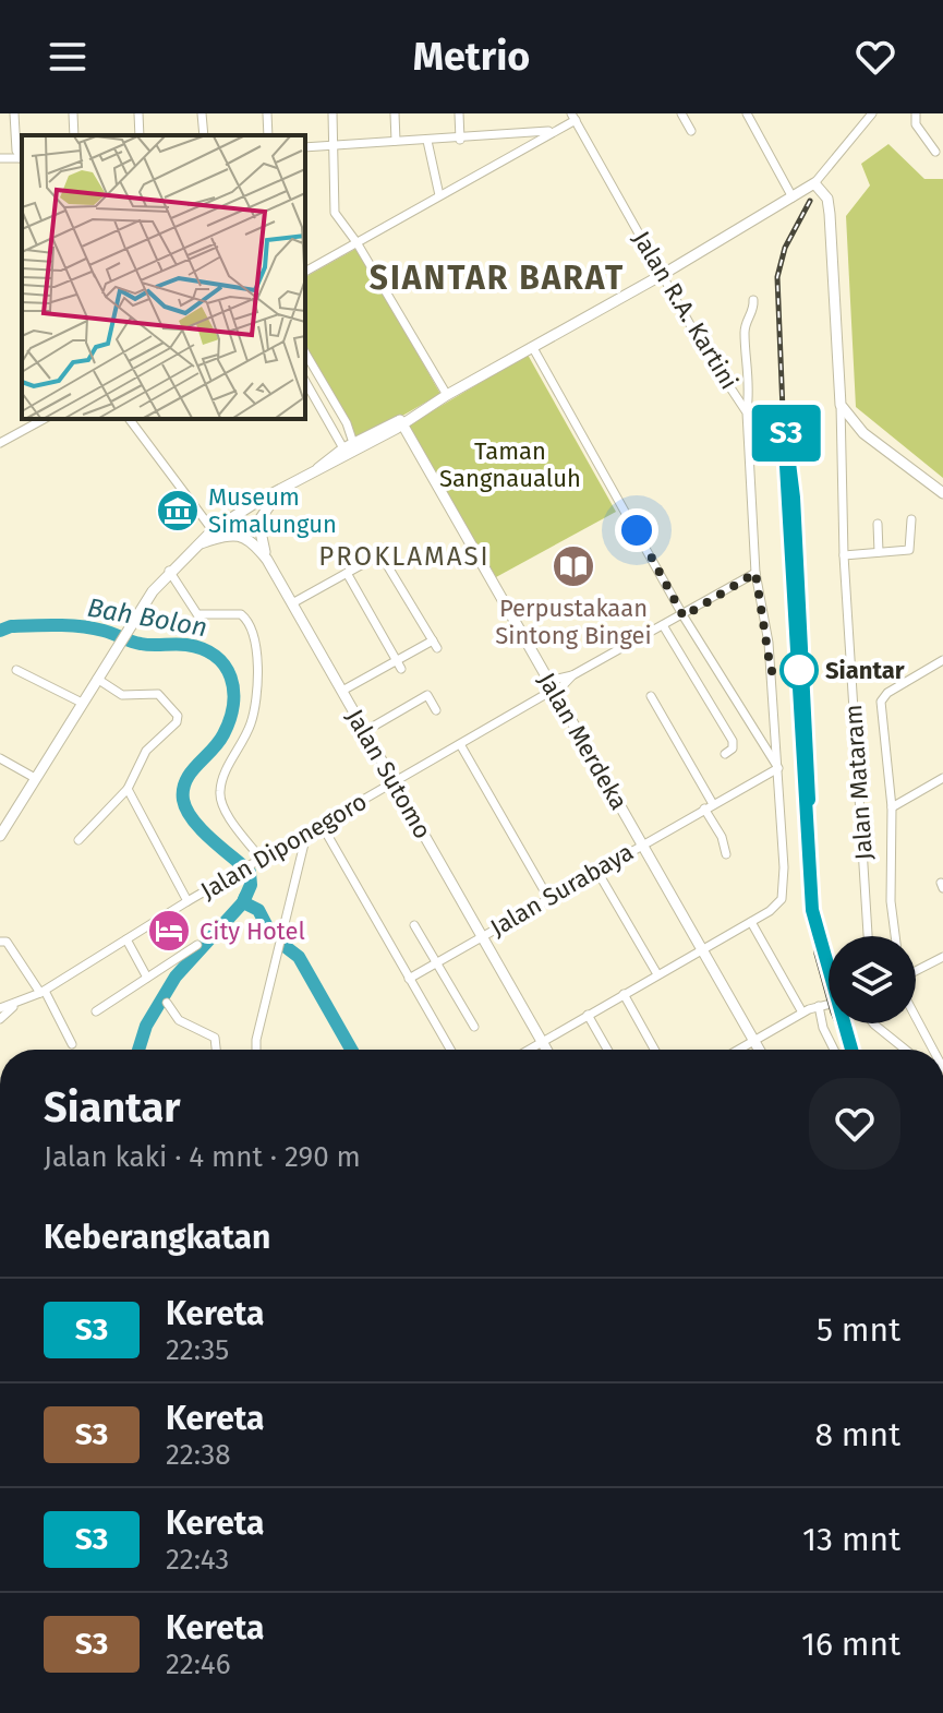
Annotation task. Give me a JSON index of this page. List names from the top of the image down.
{
  "streets": {
    "main road": ["Jalan Merdeka", "Jalan Sutomo"],
    "street": [
      "Jalan R.A. Kartini",
      "Jalan Mataram",
      "Jalan Diponegoro",
      "Jalan Surabaya"
    ]
  },
  "crossings": [
    ["Jalan R.A. Kartini", "Jalan Diponegoro"],
    ["Jalan R.A. Kartini", "Jalan Surabaya"],
    ["Jalan Merdeka", "Jalan Diponegoro"],
    ["Jalan Merdeka", "Jalan Surabaya"],
    ["Jalan Sutomo", "Jalan Diponegoro"],
    ["Jalan Sutomo", "Jalan Surabaya"]
  ],
  "districts": ["SIANTAR BARAT", "PROKLAMASI"],
  "water": ["Bah Bolon"],
  "parks": ["Taman Sangnaualuh"],
  "places": {
    "museum": ["Museum Simalungun"],
    "library": ["Perpustakaan Sintong Bingei"],
    "other": ["Siantar"],
    "hotel": ["City Hotel"]
  },
  "page": {
    "header": "Metrio",
    "on_map": "S3",
    "heading": [
      ["Siantar", "Jalan kaki · 4 mnt · 290 m"],
      "Keberangkatan"
    ],
    "list": [
      {
        "mark": "S3",
        "name": "Kereta",
        "note": "22:35",
        "value": "5 mnt"
      },
      {
        "mark": "S3",
        "name": "Kereta",
        "note": "22:38",
        "value": "8 mnt"
      },
      {
        "mark": "S3",
        "name": "Kereta",
        "note": "22:43",
        "value": "13 mnt"
      },
      {
        "mark": "S3",
        "name": "Kereta",
        "note": "22:46",
        "value": "16 mnt"
      }
    ]
  }
}
